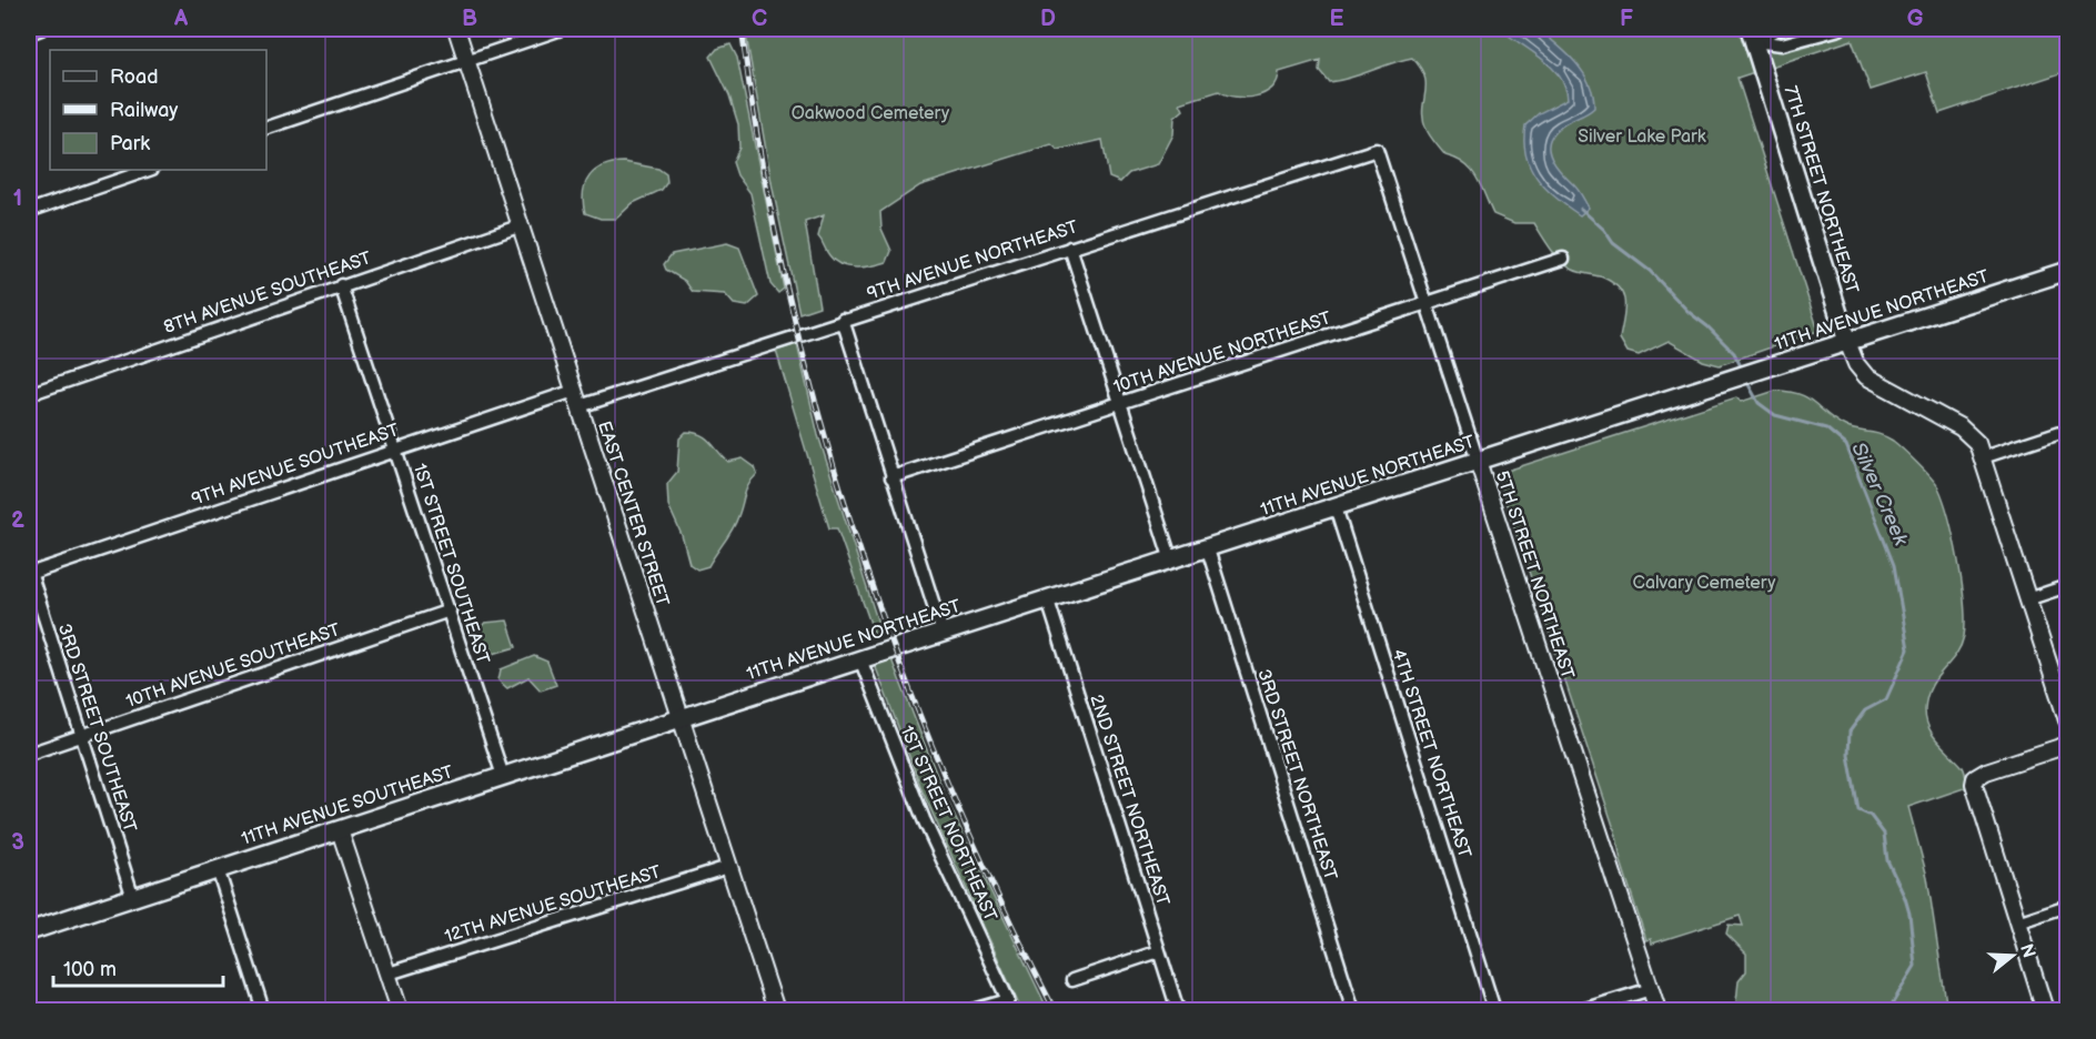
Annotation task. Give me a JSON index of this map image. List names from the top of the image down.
{
  "streets": {
    "main road": ["7TH STREET NORTHEAST", "11TH AVENUE NORTHEAST", "11TH AVENUE SOUTHEAST"],
    "street": [
      "9TH AVENUE NORTHEAST",
      "8TH AVENUE SOUTHEAST",
      "10TH AVENUE NORTHEAST",
      "9TH AVENUE SOUTHEAST",
      "EAST CENTER STREET",
      "1ST STREET SOUTHEAST",
      "5TH STREET NORTHEAST",
      "10TH AVENUE SOUTHEAST",
      "3RD STREET SOUTHEAST",
      "4TH STREET NORTHEAST",
      "3RD STREET NORTHEAST",
      "2ND STREET NORTHEAST",
      "1ST STREET NORTHEAST",
      "12TH AVENUE SOUTHEAST"
    ]
  },
  "crossings": [
    ["7TH STREET NORTHEAST", "11TH AVENUE NORTHEAST"],
    ["9TH AVENUE NORTHEAST", "EAST CENTER STREET"],
    ["9TH AVENUE NORTHEAST", "5TH STREET NORTHEAST"],
    ["8TH AVENUE SOUTHEAST", "EAST CENTER STREET"],
    ["8TH AVENUE SOUTHEAST", "1ST STREET SOUTHEAST"],
    ["11TH AVENUE NORTHEAST", "EAST CENTER STREET"],
    ["11TH AVENUE NORTHEAST", "5TH STREET NORTHEAST"],
    ["11TH AVENUE NORTHEAST", "4TH STREET NORTHEAST"],
    ["11TH AVENUE NORTHEAST", "3RD STREET NORTHEAST"],
    ["11TH AVENUE NORTHEAST", "2ND STREET NORTHEAST"],
    ["11TH AVENUE NORTHEAST", "11TH AVENUE SOUTHEAST"],
    ["11TH AVENUE NORTHEAST", "1ST STREET NORTHEAST"],
    ["10TH AVENUE NORTHEAST", "5TH STREET NORTHEAST"],
    ["9TH AVENUE SOUTHEAST", "EAST CENTER STREET"],
    ["9TH AVENUE SOUTHEAST", "1ST STREET SOUTHEAST"],
    ["9TH AVENUE SOUTHEAST", "3RD STREET SOUTHEAST"],
    ["EAST CENTER STREET", "11TH AVENUE SOUTHEAST"],
    ["EAST CENTER STREET", "12TH AVENUE SOUTHEAST"],
    ["1ST STREET SOUTHEAST", "10TH AVENUE SOUTHEAST"],
    ["1ST STREET SOUTHEAST", "11TH AVENUE SOUTHEAST"],
    ["10TH AVENUE SOUTHEAST", "3RD STREET SOUTHEAST"],
    ["3RD STREET SOUTHEAST", "11TH AVENUE SOUTHEAST"]
  ],
  "water": ["Silver Creek"],
  "parks": ["Oakwood Cemetery", "Silver Lake Park", "Calvary Cemetery"],
  "legend": ["Road", "Railway", "Park"],
  "scale_bar": "100 m",
  "north": "right",
  "grid": {
    "columns": [
      "A",
      "B",
      "C",
      "D",
      "E",
      "F",
      "G"
    ],
    "rows": ["1", "2", "3"]
  }
}
